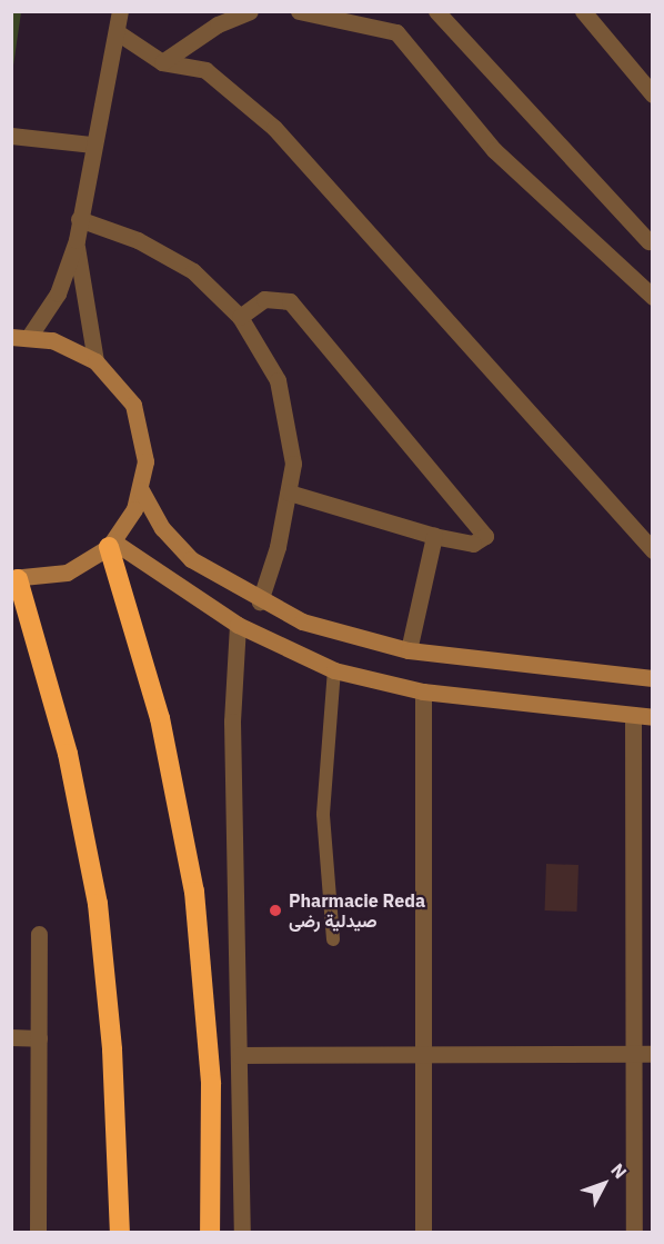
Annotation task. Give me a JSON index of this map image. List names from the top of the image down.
{
  "places": ["Pharmacie Reda صيدلية رضى"],
  "north": "top right"
}
